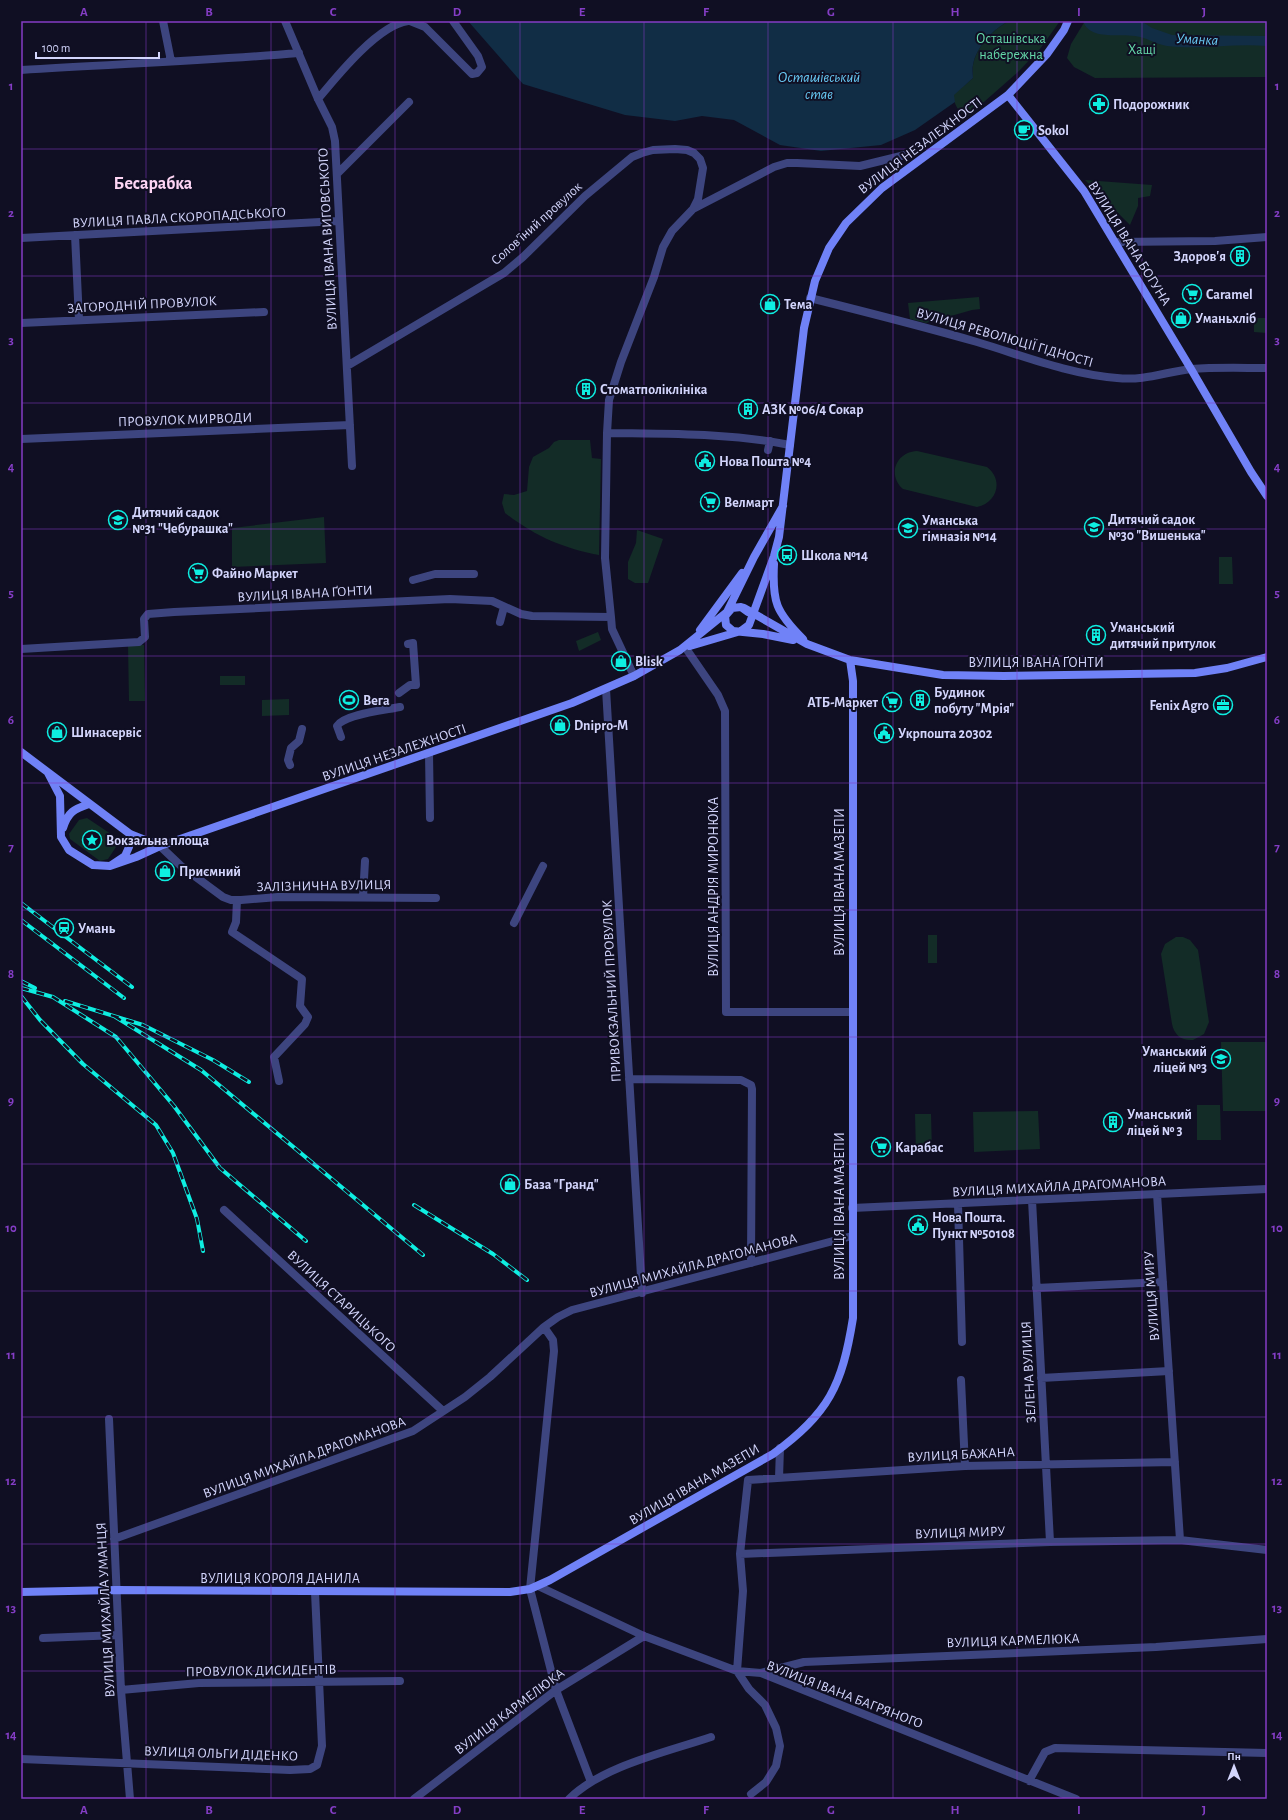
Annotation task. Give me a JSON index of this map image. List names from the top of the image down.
{
  "streets": {
    "main road": [
      "ВУЛИЦЯ НЕЗАЛЕЖНОСТІ",
      "ВУЛИЦЯ ІВАНА БОГУНА",
      "ВУЛИЦЯ ІВАНА ҐОНТИ",
      "ВУЛИЦЯ ІВАНА МАЗЕПИ",
      "ЗАЛІЗНИЧНА ВУЛИЦЯ",
      "ВУЛИЦЯ КОРОЛЯ ДАНИЛА"
    ],
    "street": [
      "ВУЛИЦЯ ПАВЛА СКОРОПАДСЬКОГО",
      "Соловʼїний провулок",
      "ВУЛИЦЯ ІВАНА ВИГОВСЬКОГО",
      "ЗАГОРОДНІЙ ПРОВУЛОК",
      "ВУЛИЦЯ РЕВОЛЮЦІЇ ГІДНОСТІ",
      "ПРОВУЛОК МИРВОДИ",
      "ВУЛИЦЯ АНДРІЯ МИРОНЮКА",
      "ПРИВОКЗАЛЬНИЙ ПРОВУЛОК",
      "ВУЛИЦЯ МИХАЙЛА ДРАГОМАНОВА",
      "ВУЛИЦЯ МИРУ",
      "ВУЛИЦЯ СТАРИЦЬКОГО",
      "ЗЕЛЕНА ВУЛИЦЯ",
      "ВУЛИЦЯ БАЖАНА",
      "ВУЛИЦЯ МИХАЙЛА УМАНЦЯ",
      "ВУЛИЦЯ КАРМЕЛЮКА",
      "ПРОВУЛОК ДИСИДЕНТІВ",
      "ВУЛИЦЯ ІВАНА БАГРЯНОГО",
      "ВУЛИЦЯ ОЛЬГИ ДІДЕНКО"
    ]
  },
  "crossings": [
    ["ВУЛИЦЯ НЕЗАЛЕЖНОСТІ", "ВУЛИЦЯ ІВАНА БОГУНА"],
    ["ВУЛИЦЯ НЕЗАЛЕЖНОСТІ", "ВУЛИЦЯ РЕВОЛЮЦІЇ ГІДНОСТІ"],
    ["ВУЛИЦЯ НЕЗАЛЕЖНОСТІ", "ВУЛИЦЯ ІВАНА ҐОНТИ"],
    ["ВУЛИЦЯ НЕЗАЛЕЖНОСТІ", "ЗАЛІЗНИЧНА ВУЛИЦЯ"],
    ["ВУЛИЦЯ НЕЗАЛЕЖНОСТІ", "ВУЛИЦЯ АНДРІЯ МИРОНЮКА"],
    ["ВУЛИЦЯ НЕЗАЛЕЖНОСТІ", "ПРИВОКЗАЛЬНИЙ ПРОВУЛОК"],
    ["ВУЛИЦЯ ПАВЛА СКОРОПАДСЬКОГО", "ВУЛИЦЯ ІВАНА ВИГОВСЬКОГО"],
    ["Соловʼїний провулок", "ВУЛИЦЯ ІВАНА ВИГОВСЬКОГО"],
    ["ВУЛИЦЯ ІВАНА ВИГОВСЬКОГО", "ПРОВУЛОК МИРВОДИ"],
    ["ВУЛИЦЯ ІВАНА БОГУНА", "ВУЛИЦЯ РЕВОЛЮЦІЇ ГІДНОСТІ"],
    ["ВУЛИЦЯ ІВАНА ҐОНТИ", "ВУЛИЦЯ ІВАНА МАЗЕПИ"],
    ["ВУЛИЦЯ ІВАНА МАЗЕПИ", "ВУЛИЦЯ АНДРІЯ МИРОНЮКА"],
    ["ВУЛИЦЯ ІВАНА МАЗЕПИ", "ВУЛИЦЯ МИХАЙЛА ДРАГОМАНОВА"],
    ["ВУЛИЦЯ ІВАНА МАЗЕПИ", "ВУЛИЦЯ КОРОЛЯ ДАНИЛА"],
    ["ВУЛИЦЯ ІВАНА МАЗЕПИ", "ВУЛИЦЯ ІВАНА БАГРЯНОГО"],
    ["ПРИВОКЗАЛЬНИЙ ПРОВУЛОК", "ВУЛИЦЯ МИХАЙЛА ДРАГОМАНОВА"],
    ["ВУЛИЦЯ МИХАЙЛА ДРАГОМАНОВА", "ВУЛИЦЯ МИРУ"],
    ["ВУЛИЦЯ МИХАЙЛА ДРАГОМАНОВА", "ВУЛИЦЯ СТАРИЦЬКОГО"],
    ["ВУЛИЦЯ МИХАЙЛА ДРАГОМАНОВА", "ЗЕЛЕНА ВУЛИЦЯ"],
    ["ВУЛИЦЯ МИХАЙЛА ДРАГОМАНОВА", "ВУЛИЦЯ МИХАЙЛА УМАНЦЯ"],
    ["ВУЛИЦЯ МИРУ", "ЗЕЛЕНА ВУЛИЦЯ"],
    ["ВУЛИЦЯ МИРУ", "ВУЛИЦЯ БАЖАНА"],
    ["ЗЕЛЕНА ВУЛИЦЯ", "ВУЛИЦЯ БАЖАНА"],
    ["ВУЛИЦЯ КОРОЛЯ ДАНИЛА", "ВУЛИЦЯ МИХАЙЛА УМАНЦЯ"],
    ["ВУЛИЦЯ КОРОЛЯ ДАНИЛА", "ВУЛИЦЯ ІВАНА БАГРЯНОГО"],
    ["ВУЛИЦЯ КОРОЛЯ ДАНИЛА", "ВУЛИЦЯ ОЛЬГИ ДІДЕНКО"],
    ["ВУЛИЦЯ МИХАЙЛА УМАНЦЯ", "ПРОВУЛОК ДИСИДЕНТІВ"],
    ["ВУЛИЦЯ МИХАЙЛА УМАНЦЯ", "ВУЛИЦЯ ОЛЬГИ ДІДЕНКО"],
    ["ВУЛИЦЯ КАРМЕЛЮКА", "ВУЛИЦЯ ІВАНА БАГРЯНОГО"],
    ["ПРОВУЛОК ДИСИДЕНТІВ", "ВУЛИЦЯ ОЛЬГИ ДІДЕНКО"]
  ],
  "districts": ["Бесарабка"],
  "water": ["Уманка", "Осташівський став"],
  "parks": ["Осташівська набережна", "Хащі"],
  "places": {
    "pharmacy": ["Подорожник"],
    "cafe": ["Sokol"],
    "building": [
      "Здоров'я",
      "Стоматполіклініка",
      "АЗК №06/4 Сокар",
      "Уманський дитячий притулок",
      "Будинок побуту \"Мрія\"",
      "Уманський ліцей № 3"
    ],
    "supermarket": [
      "Caramel",
      "Велмарт",
      "Файно Маркет",
      "АТБ-Маркет",
      "Карабас"
    ],
    "shop": [
      "Тема",
      "Уманьхліб",
      "Blisk",
      "Dnipro-M",
      "Шинасервіс",
      "Приємний",
      "База \"Гранд\""
    ],
    "public building": ["Нова Пошта №4", "Укрпошта 20302", "Нова Пошта. Пункт №50108"],
    "school or university": [
      "Дитячий садок №31 \"Чебурашка\"",
      "Дитячий садок №30 \"Вишенька\"",
      "Уманська гімназія №14",
      "Уманський ліцей №3"
    ],
    "bus stop": ["Школа №14"],
    "sports": ["Вега"],
    "office": ["Fenix Agro"],
    "place": ["Вокзальна площа"],
    "station": ["Умань"]
  },
  "scale_bar": "100 m",
  "north": "top",
  "grid": {
    "columns": [
      "A",
      "B",
      "C",
      "D",
      "E",
      "F",
      "G",
      "H",
      "I",
      "J"
    ],
    "rows": [
      "1",
      "2",
      "3",
      "4",
      "5",
      "6",
      "7",
      "8",
      "9",
      "10",
      "11",
      "12",
      "13",
      "14"
    ]
  }
}
